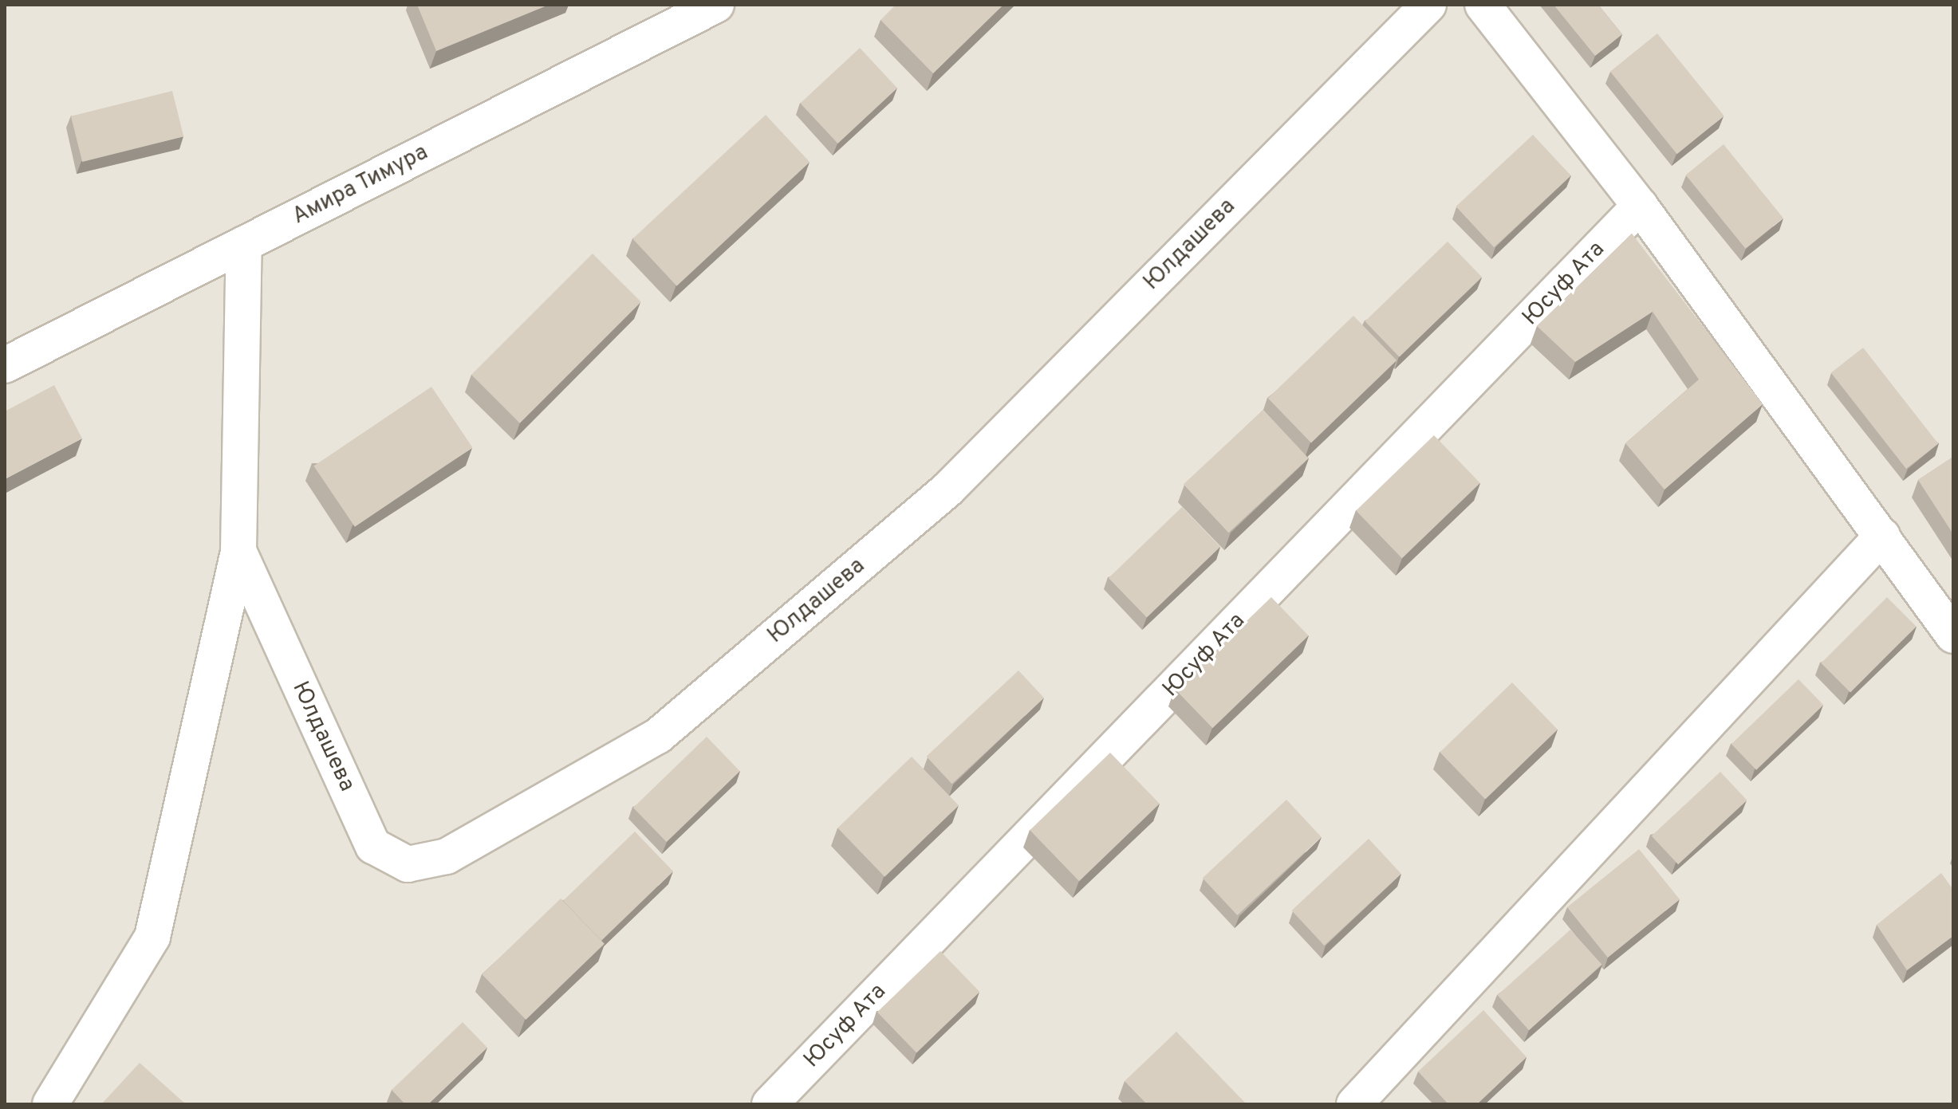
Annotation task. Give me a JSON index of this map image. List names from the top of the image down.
{
  "streets": {
    "street": ["Амира Тимура", "Юлдашева", "Юсуф Ата"]
  }
}
